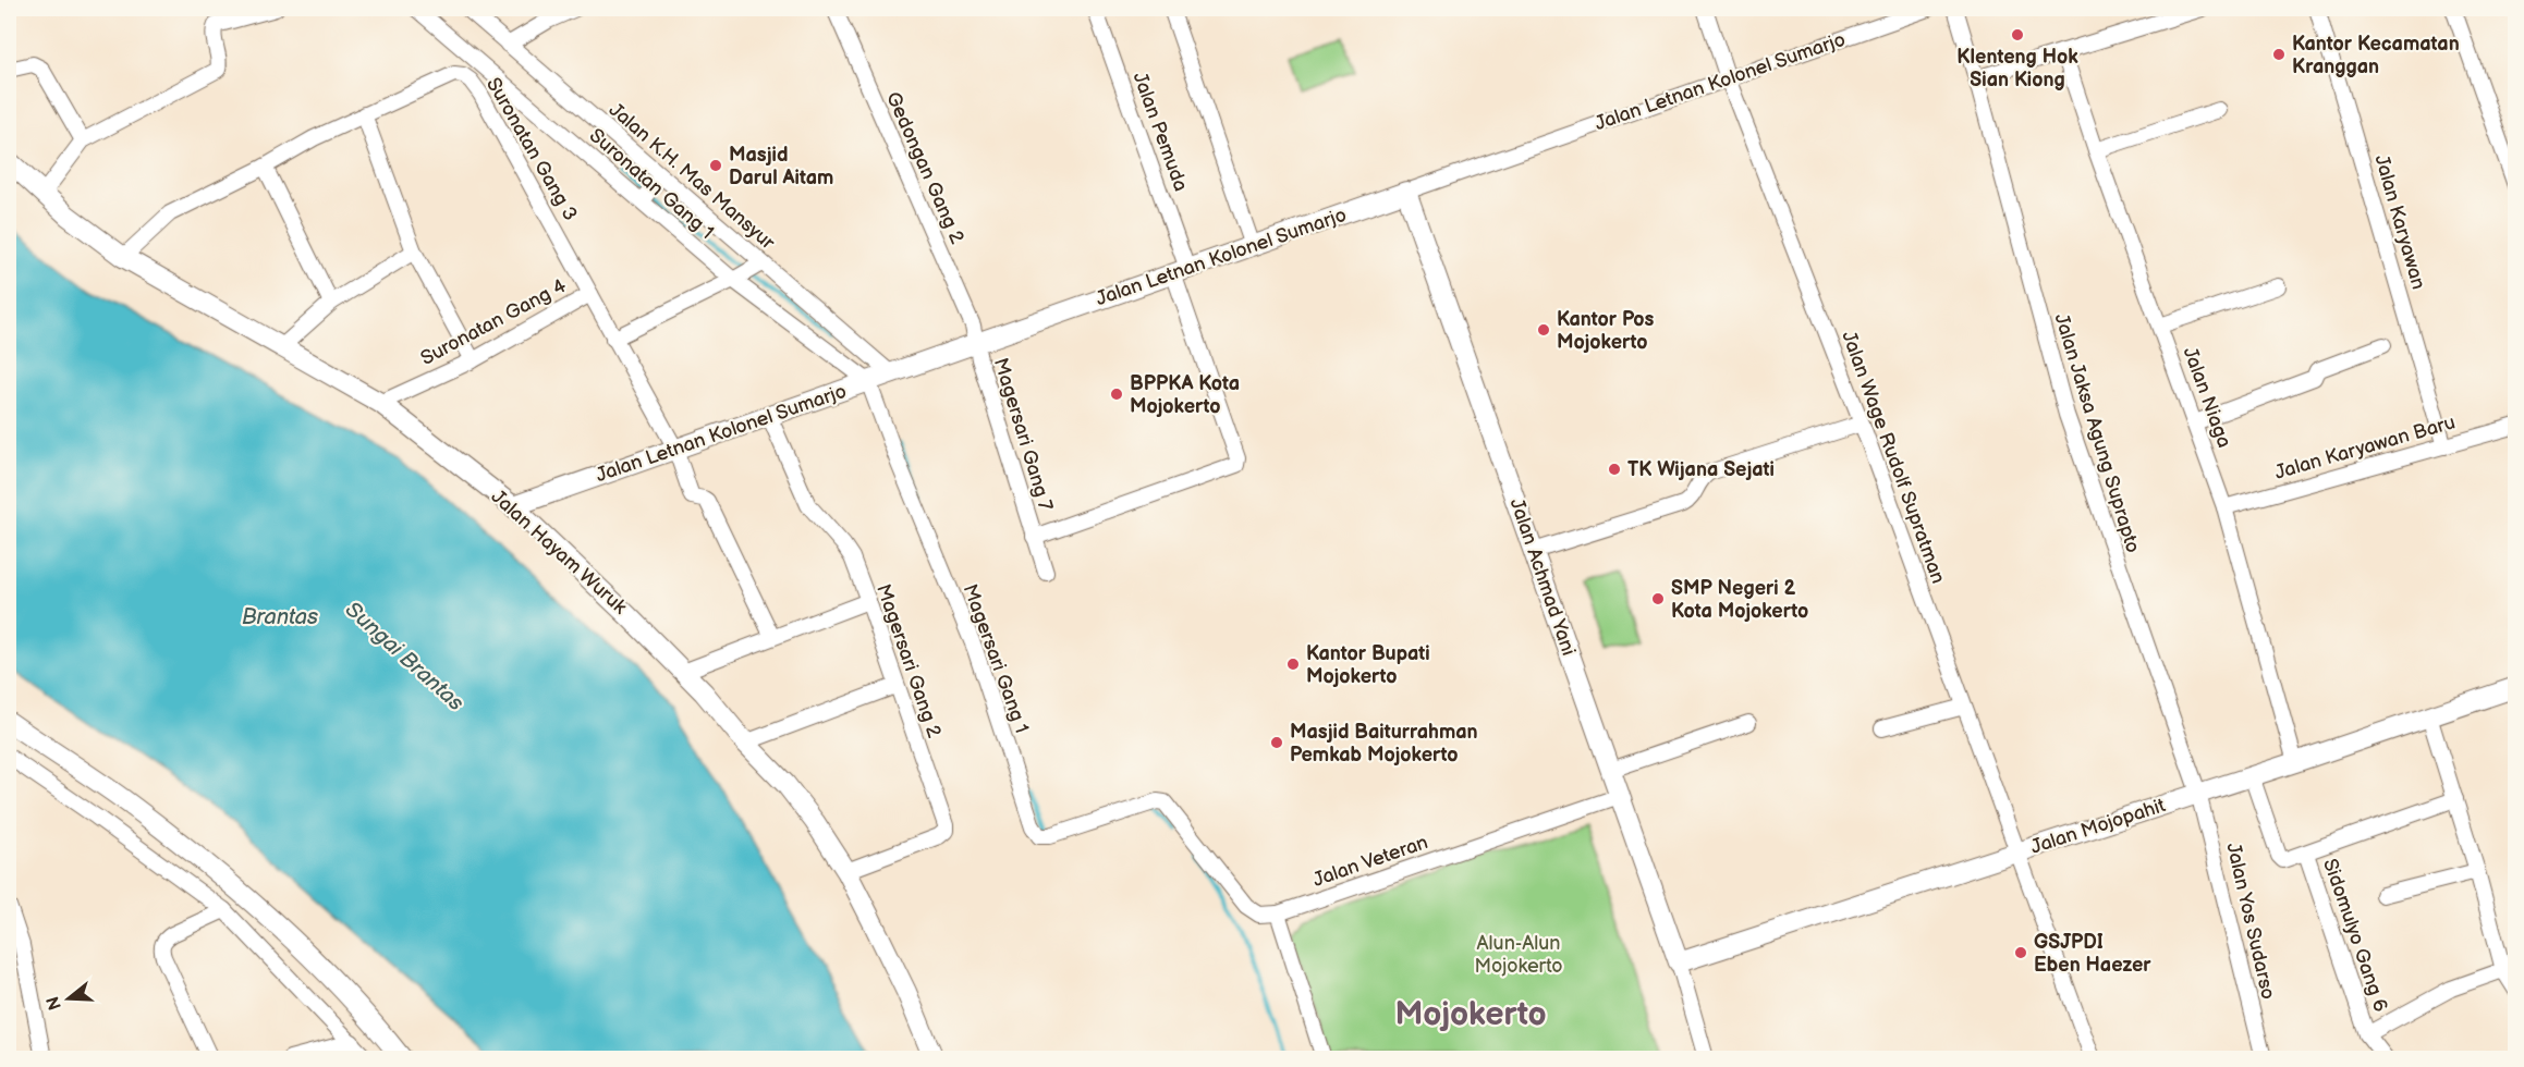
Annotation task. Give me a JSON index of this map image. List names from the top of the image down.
{
  "streets": {
    "main road": [
      "Jalan Letnan Kolonel Sumarjo",
      "Jalan Hayam Wuruk",
      "Jalan Achmad Yani",
      "Jalan Mojopahit"
    ],
    "street": [
      "Jalan Pemuda",
      "Suronatan Gang 3",
      "Gedongan Gang 2",
      "Jalan K.H. Mas Mansyur",
      "Suronatan Gang 1",
      "Jalan Karyawan",
      "Suronatan Gang 4",
      "Jalan Niaga",
      "Jalan Jaksa Agung Suprapto",
      "Magersari Gang 7",
      "Jalan Karyawan Baru",
      "Jalan Wage Rudolf Supratman",
      "Magersari Gang 1",
      "Magersari Gang 2",
      "Jalan Veteran",
      "Jalan Yos Sudarso",
      "Sidomulyo Gang 6"
    ]
  },
  "crossings": [
    ["Jalan Letnan Kolonel Sumarjo", "Jalan Pemuda"],
    ["Jalan Letnan Kolonel Sumarjo", "Suronatan Gang 3"],
    ["Jalan Letnan Kolonel Sumarjo", "Gedongan Gang 2"],
    ["Jalan Letnan Kolonel Sumarjo", "Jalan K.H. Mas Mansyur"],
    ["Jalan Letnan Kolonel Sumarjo", "Suronatan Gang 1"],
    ["Jalan Letnan Kolonel Sumarjo", "Magersari Gang 7"],
    ["Jalan Letnan Kolonel Sumarjo", "Jalan Wage Rudolf Supratman"],
    ["Jalan Letnan Kolonel Sumarjo", "Jalan Hayam Wuruk"],
    ["Jalan Letnan Kolonel Sumarjo", "Jalan Achmad Yani"],
    ["Jalan Letnan Kolonel Sumarjo", "Magersari Gang 1"],
    ["Jalan Letnan Kolonel Sumarjo", "Magersari Gang 2"],
    ["Jalan Pemuda", "Magersari Gang 7"],
    ["Suronatan Gang 3", "Suronatan Gang 4"],
    ["Suronatan Gang 3", "Jalan Hayam Wuruk"],
    ["Gedongan Gang 2", "Magersari Gang 7"],
    ["Suronatan Gang 1", "Magersari Gang 1"],
    ["Jalan Karyawan", "Jalan Karyawan Baru"],
    ["Suronatan Gang 4", "Jalan Hayam Wuruk"],
    ["Jalan Niaga", "Jalan Karyawan Baru"],
    ["Jalan Niaga", "Jalan Mojopahit"],
    ["Jalan Jaksa Agung Suprapto", "Jalan Mojopahit"],
    ["Jalan Jaksa Agung Suprapto", "Jalan Yos Sudarso"],
    ["Jalan Wage Rudolf Supratman", "Jalan Mojopahit"],
    ["Jalan Hayam Wuruk", "Magersari Gang 2"],
    ["Jalan Achmad Yani", "Jalan Mojopahit"],
    ["Jalan Achmad Yani", "Jalan Veteran"],
    ["Magersari Gang 1", "Jalan Veteran"],
    ["Jalan Mojopahit", "Jalan Yos Sudarso"],
    ["Jalan Mojopahit", "Sidomulyo Gang 6"]
  ],
  "districts": ["Mojokerto"],
  "water": ["Brantas", "Sungai Brantas"],
  "parks": ["Alun-Alun Mojokerto"],
  "places": [
    "Klenteng Hok Sian Kiong",
    "Kantor Kecamatan Kranggan",
    "Masjid Darul Aitam",
    "Kantor Pos Mojokerto",
    "BPPKA Kota Mojokerto",
    "TK Wijana Sejati",
    "SMP Negeri 2 Kota Mojokerto",
    "Kantor Bupati Mojokerto",
    "Masjid Baiturrahman Pemkab Mojokerto",
    "GSJPDI Eben Haezer"
  ],
  "north": "left"
}
